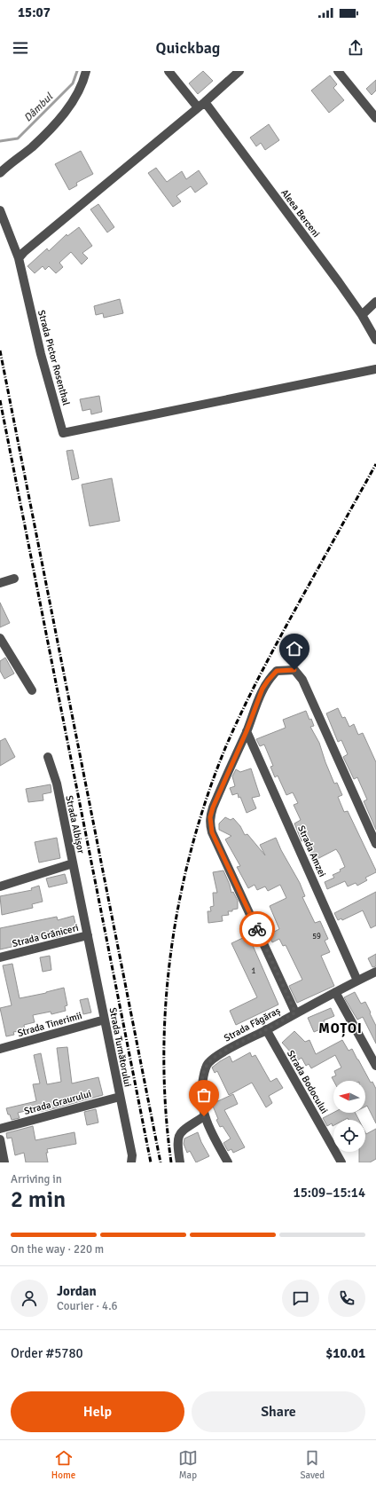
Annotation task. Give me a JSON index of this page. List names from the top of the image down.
{
  "streets": {
    "street": [
      "Aleea Berceni",
      "Strada Pictor Rosenthal",
      "Strada Albișor",
      "Strada Amzei",
      "Strada Grăniceri",
      "Strada Tinerimii",
      "Strada Făgăraș",
      "Strada Turnătorului",
      "Strada Bodocului",
      "Strada Graurului"
    ]
  },
  "crossings": [
    ["Strada Albișor", "Strada Grăniceri"],
    ["Strada Amzei", "Strada Făgăraș"],
    ["Strada Grăniceri", "Strada Turnătorului"],
    ["Strada Tinerimii", "Strada Turnătorului"],
    ["Strada Făgăraș", "Strada Bodocului"],
    ["Strada Turnătorului", "Strada Graurului"]
  ],
  "districts": ["MOȚOI"],
  "water": ["Dâmbul"],
  "house_numbers": ["59", "1"],
  "north": "left",
  "page": {
    "status": "15:07",
    "header": "Quickbag",
    "heading": ["2 min", "Arriving in", "15:09–15:14"],
    "panel": [
      "Jordan",
      "Courier · 4.6",
      "Order #5780",
      "$10.01"
    ],
    "bar": "On the way · 220 m",
    "buttons": ["Help", "Share"],
    "tabs": ["Home", "Map", "Saved"]
  }
}
